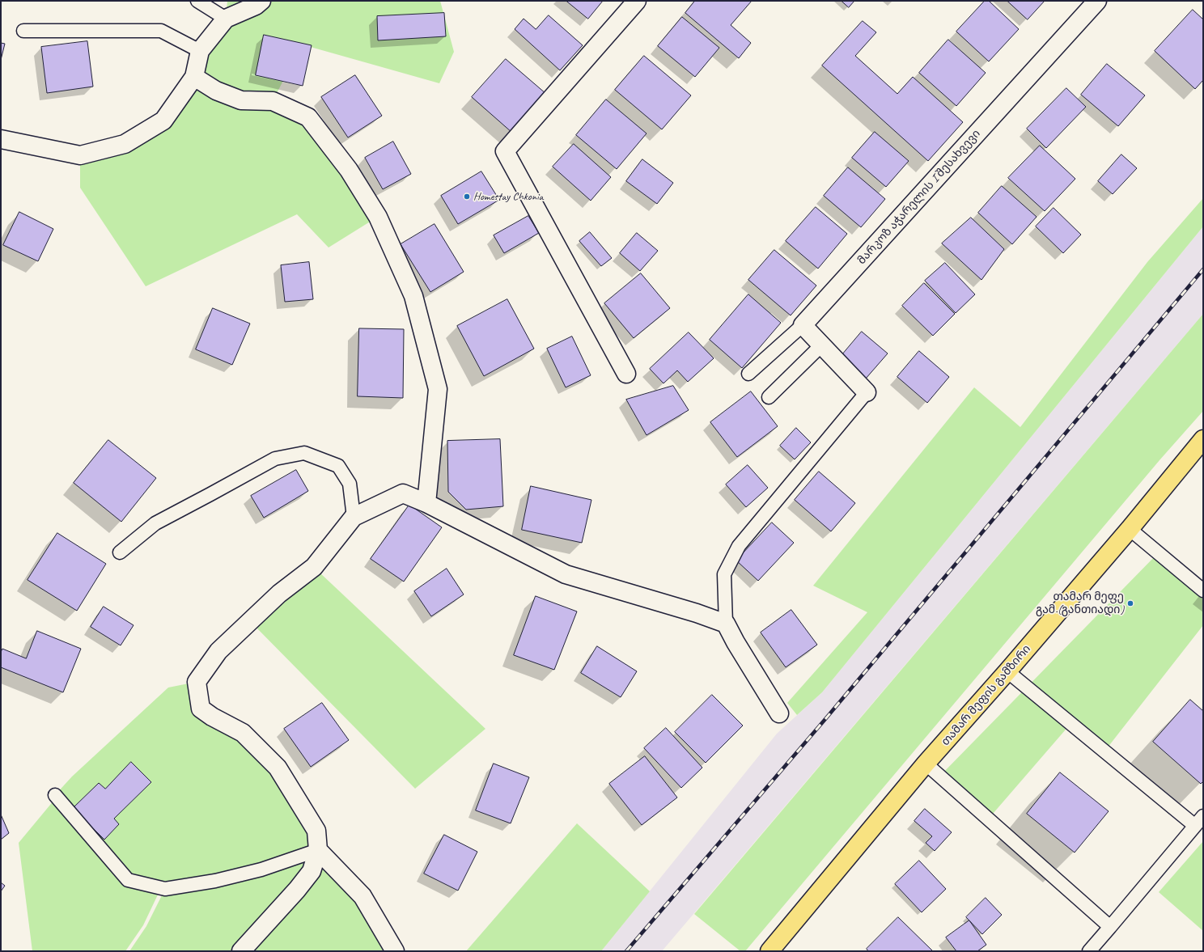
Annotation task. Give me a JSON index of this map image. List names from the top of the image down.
{
  "streets": {
    "main road": ["თამარ მეფის გამზირი"],
    "street": ["მარკოზ აჭარელის I შესახვევი"]
  },
  "places": ["Homestay Chkonia", "თამარ მეფე გამ.(განთიადი)"]
}
